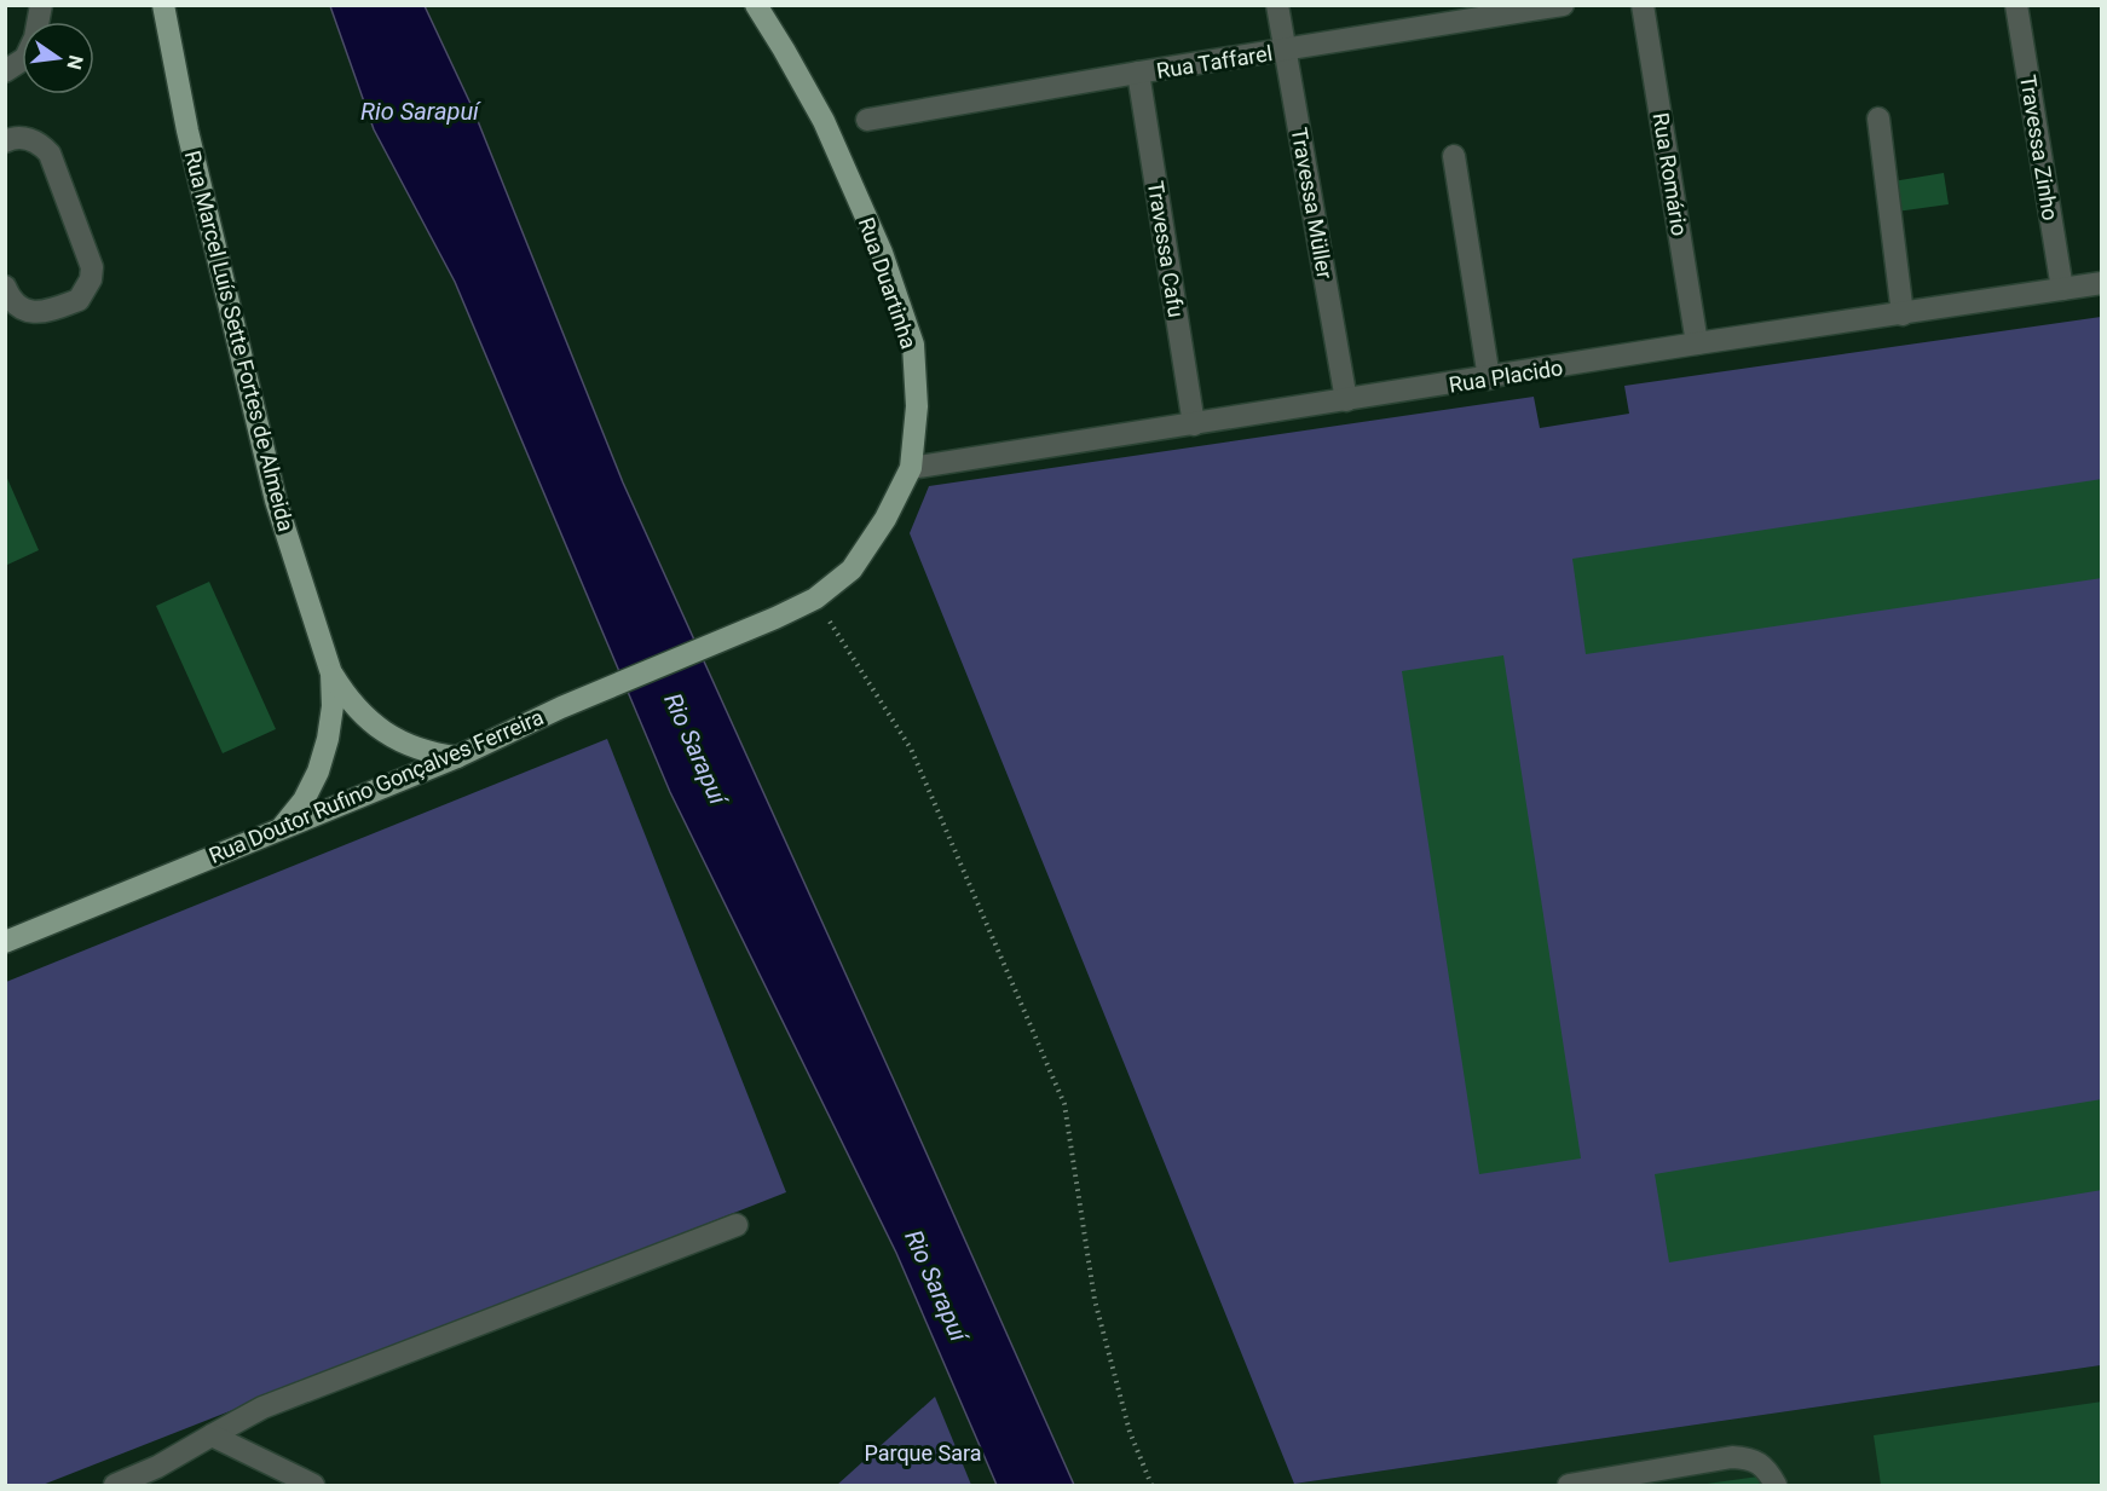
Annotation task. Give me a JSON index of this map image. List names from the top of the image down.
{
  "streets": {
    "main road": ["Rua Duartinha", "Rua Marcel Luís Sette Fortes de Almeida", "Rua Doutor Rufino Gonçalves Ferreira"],
    "street": [
      "Rua Taffarel",
      "Travessa Zinho",
      "Rua Romário",
      "Travessa Müller",
      "Travessa Cafu",
      "Rua Placido"
    ]
  },
  "crossings": [
    ["Rua Taffarel", "Travessa Müller"],
    ["Rua Taffarel", "Travessa Cafu"],
    ["Travessa Zinho", "Rua Placido"],
    ["Rua Romário", "Rua Placido"],
    ["Travessa Müller", "Rua Placido"],
    ["Travessa Cafu", "Rua Placido"],
    ["Rua Duartinha", "Rua Placido"],
    ["Rua Duartinha", "Rua Doutor Rufino Gonçalves Ferreira"],
    ["Rua Marcel Luís Sette Fortes de Almeida", "Rua Doutor Rufino Gonçalves Ferreira"]
  ],
  "water": ["Rio Sarapuí"],
  "parks": ["Parque Sara"],
  "north": "right"
}
